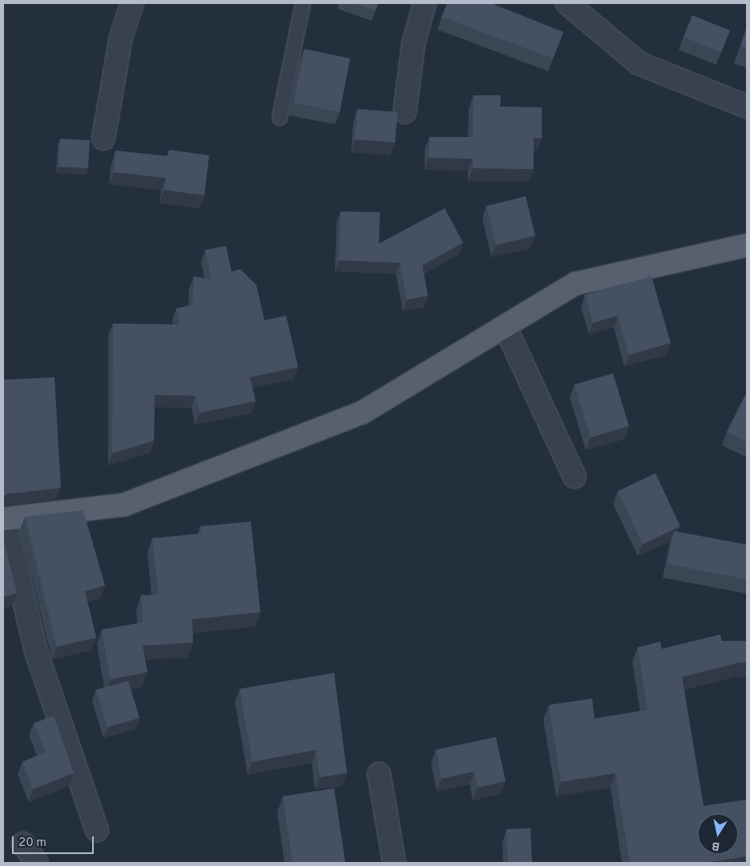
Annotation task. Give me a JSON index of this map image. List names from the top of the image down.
{
  "scale_bar": "20 m",
  "north": "bottom"
}
